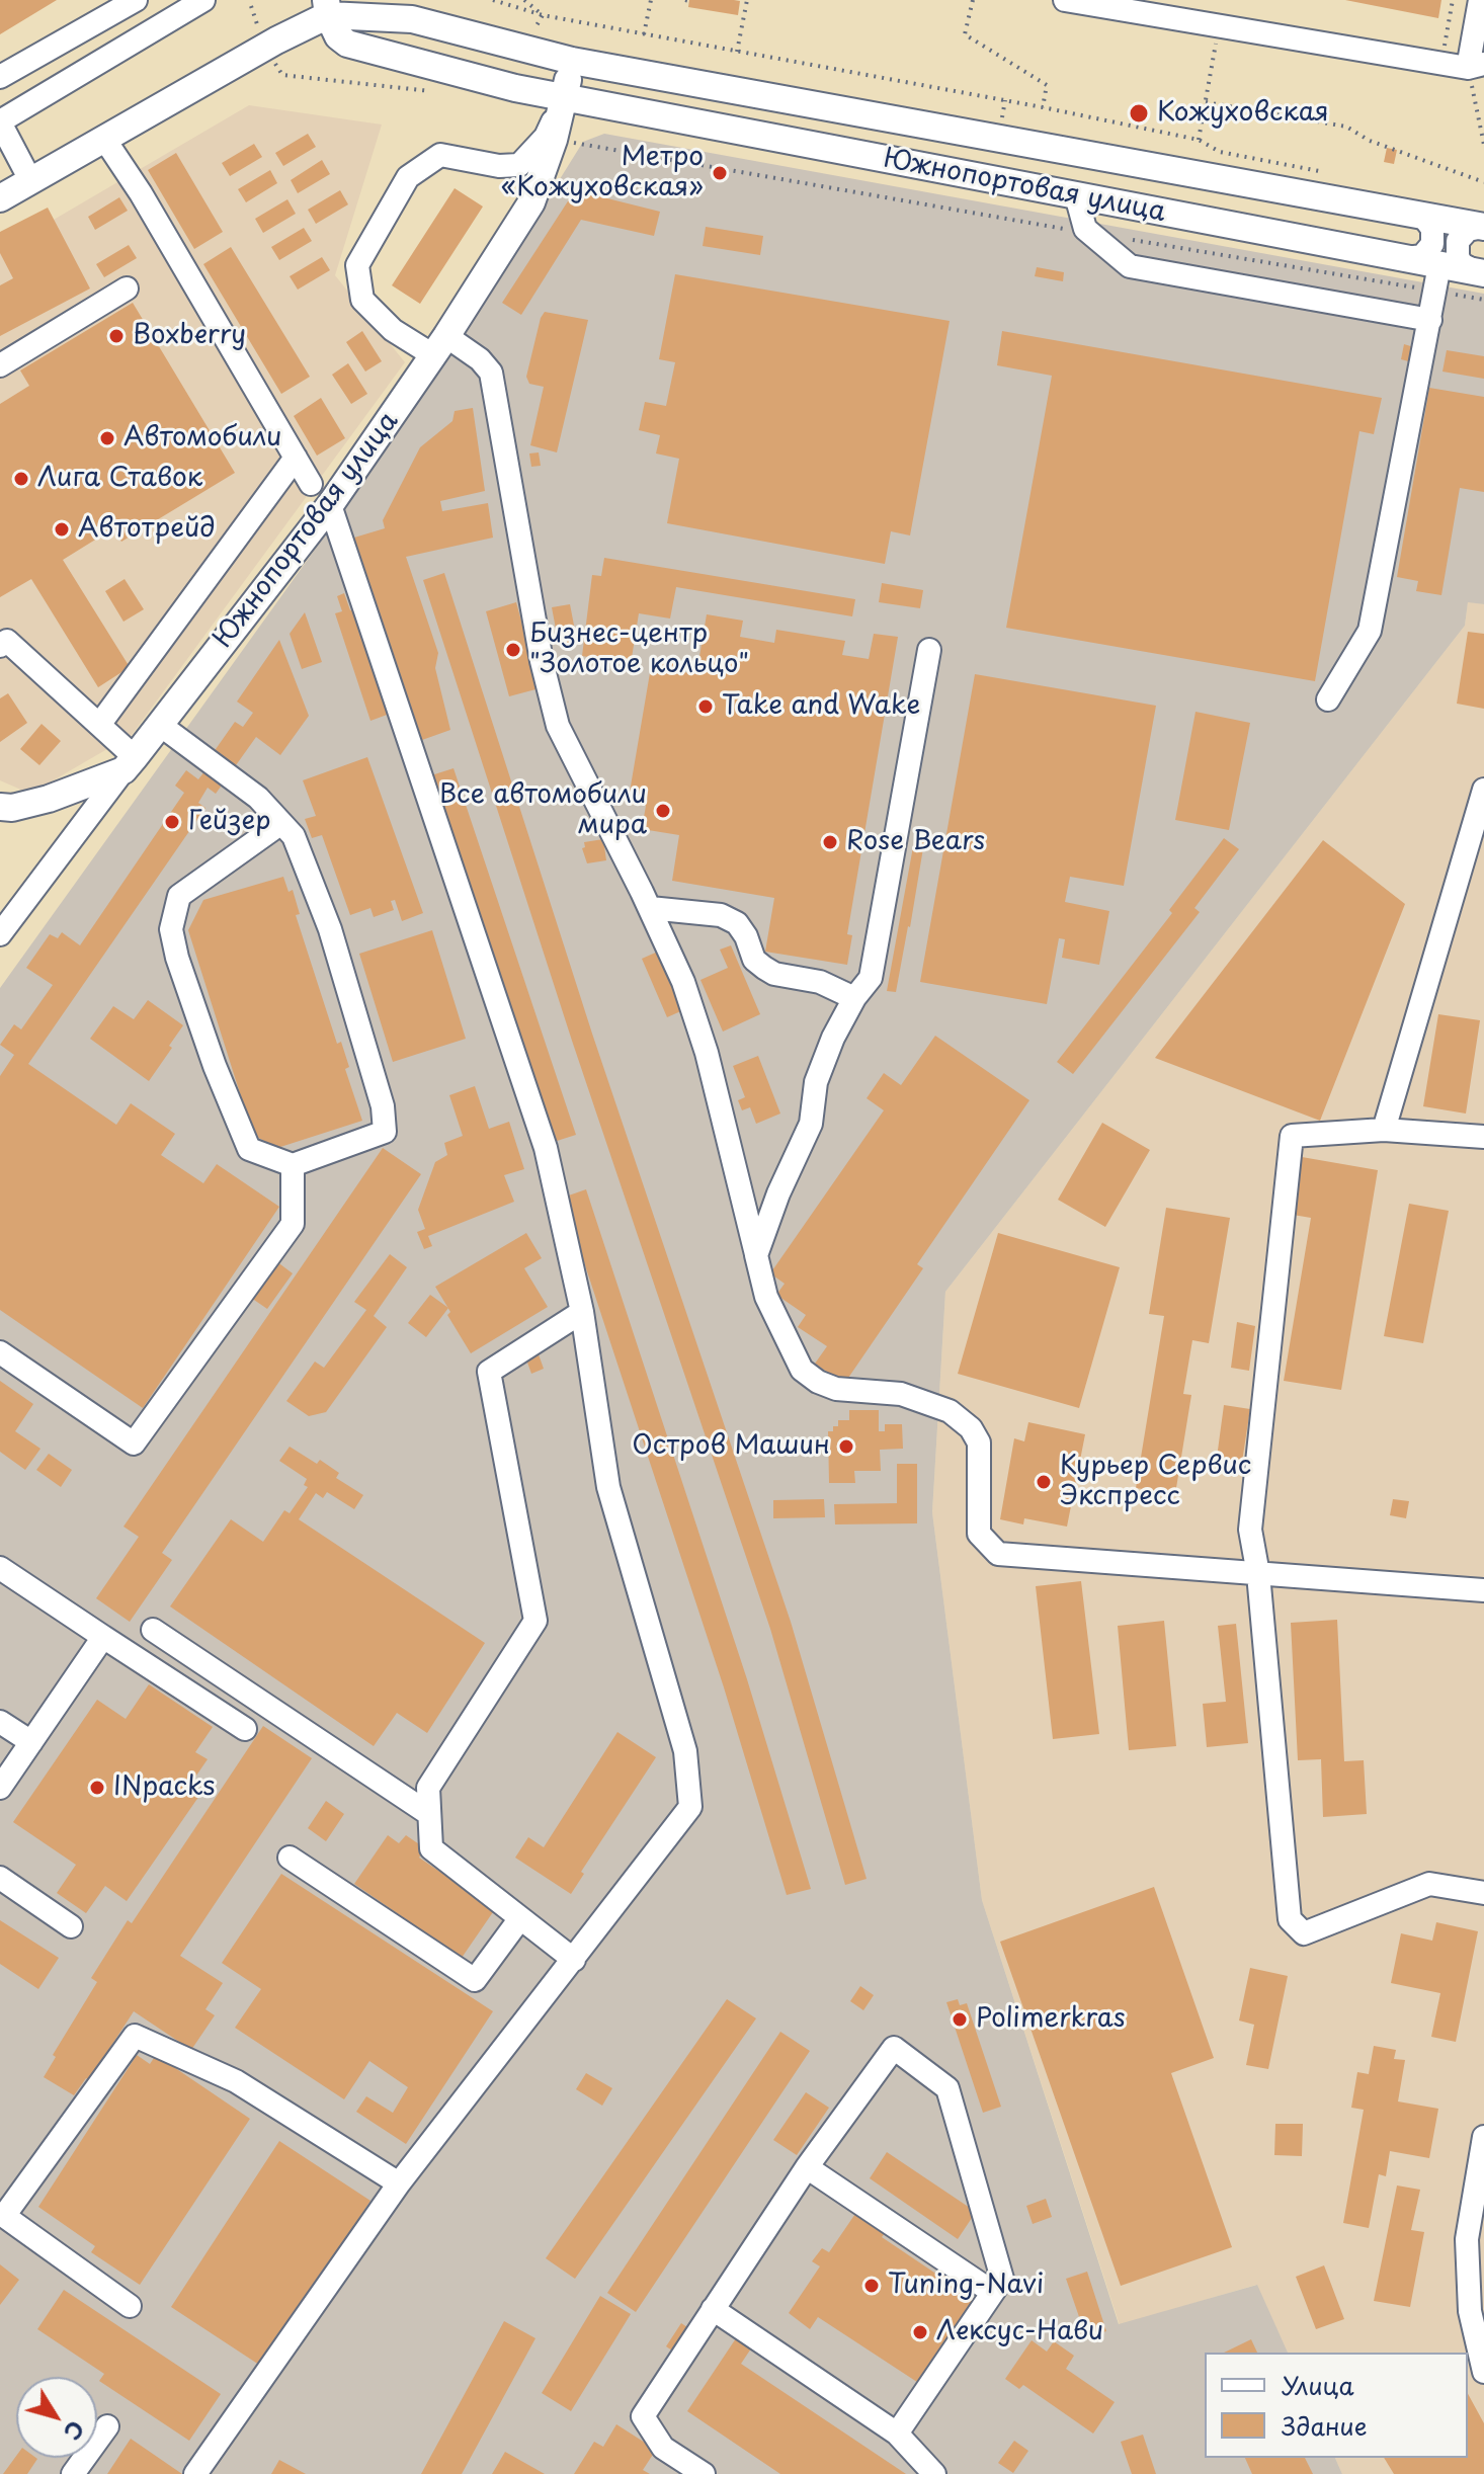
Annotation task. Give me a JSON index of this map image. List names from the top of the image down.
{
  "streets": {
    "main road": ["Южнопортовая улица"]
  },
  "places": [
    "Кожуховская",
    "Метро «Кожуховская»",
    "Boxberry",
    "Автомобили",
    "Лига Ставок",
    "Автотрейд",
    "Бизнес-центр \"Золотое кольцо\"",
    "Take and Wake",
    "Все автомобили мира",
    "Гейзер",
    "Rose Bears",
    "Остров Машин",
    "Курьер Сервис Экспресс",
    "INpacks",
    "Polimerkras",
    "Tuning-Navi",
    "Лексус-Нави"
  ],
  "legend": ["Улица", "Здание"],
  "north": "bottom right"
}
